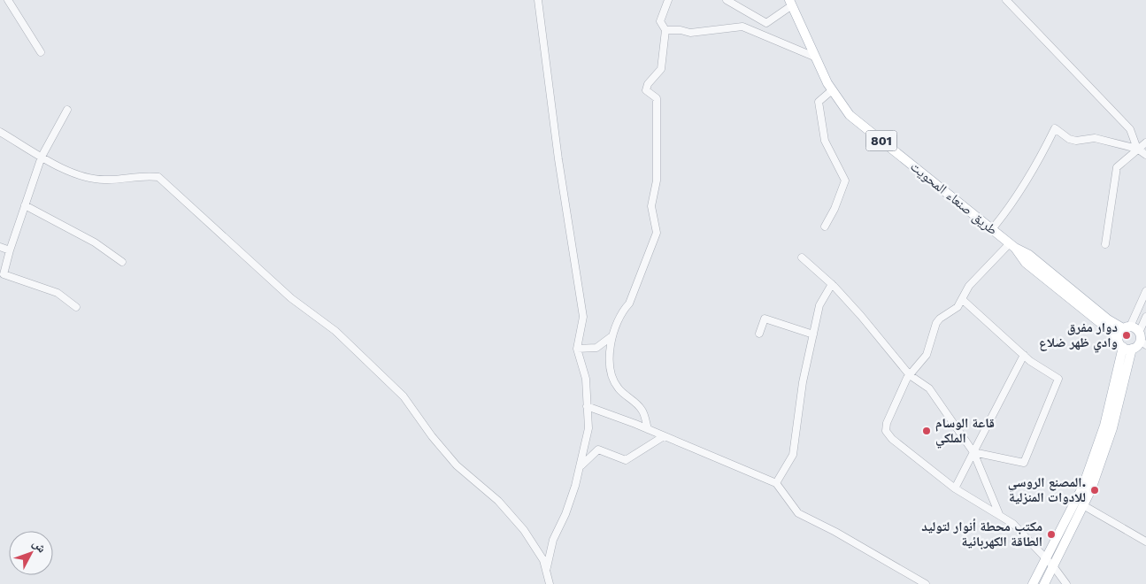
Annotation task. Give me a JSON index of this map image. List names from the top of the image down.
{
  "streets": {
    "main road": ["801", "طريق صنعاء المحويت"]
  },
  "places": [
    "دوار مفرق وادي ظهر ضلاع",
    "قاعة الوسام الملكي",
    "المصنع الروسي. للادوات المنزلية",
    "مكتب محطة أنوار لتوليد الطاقة الكهربائية"
  ],
  "north": "top right"
}
